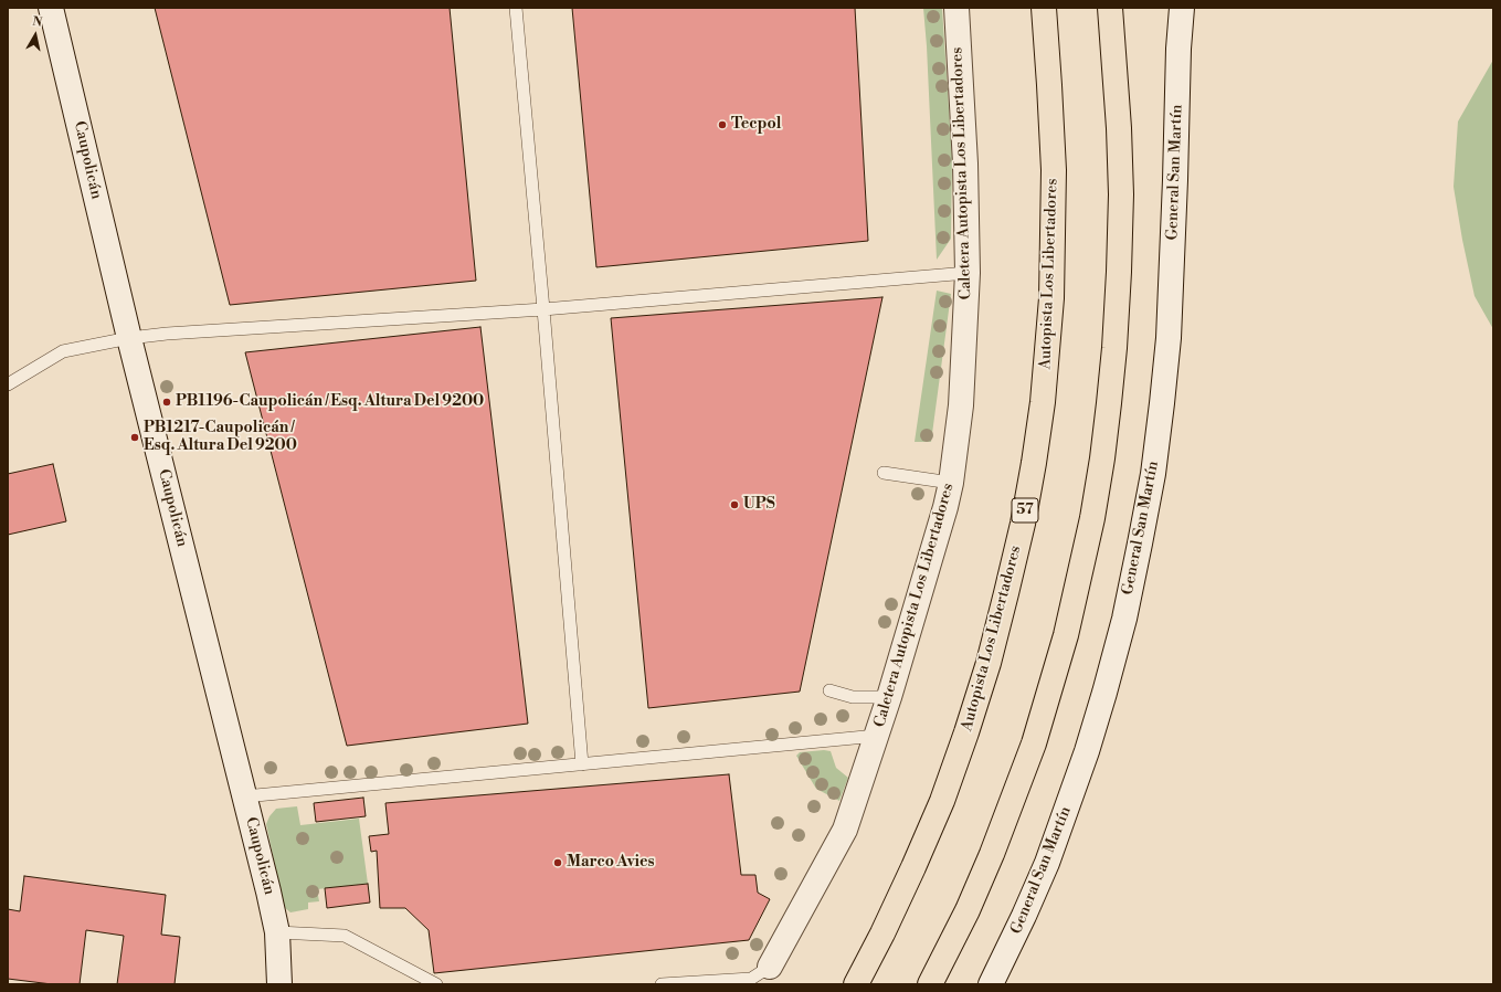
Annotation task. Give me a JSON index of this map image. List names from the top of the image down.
{
  "streets": {
    "highway": ["Autopista Los Libertadores", "57"],
    "street": ["Caupolicán", "General San Martín", "Caletera Autopista Los Libertadores"]
  },
  "places": [
    "Tecpol",
    "PB1196-Caupolicán / Esq. Altura Del 9200",
    "PB1217-Caupolicán / Esq. Altura Del 9200",
    "UPS",
    "Marco Avies"
  ],
  "north": "top"
}
